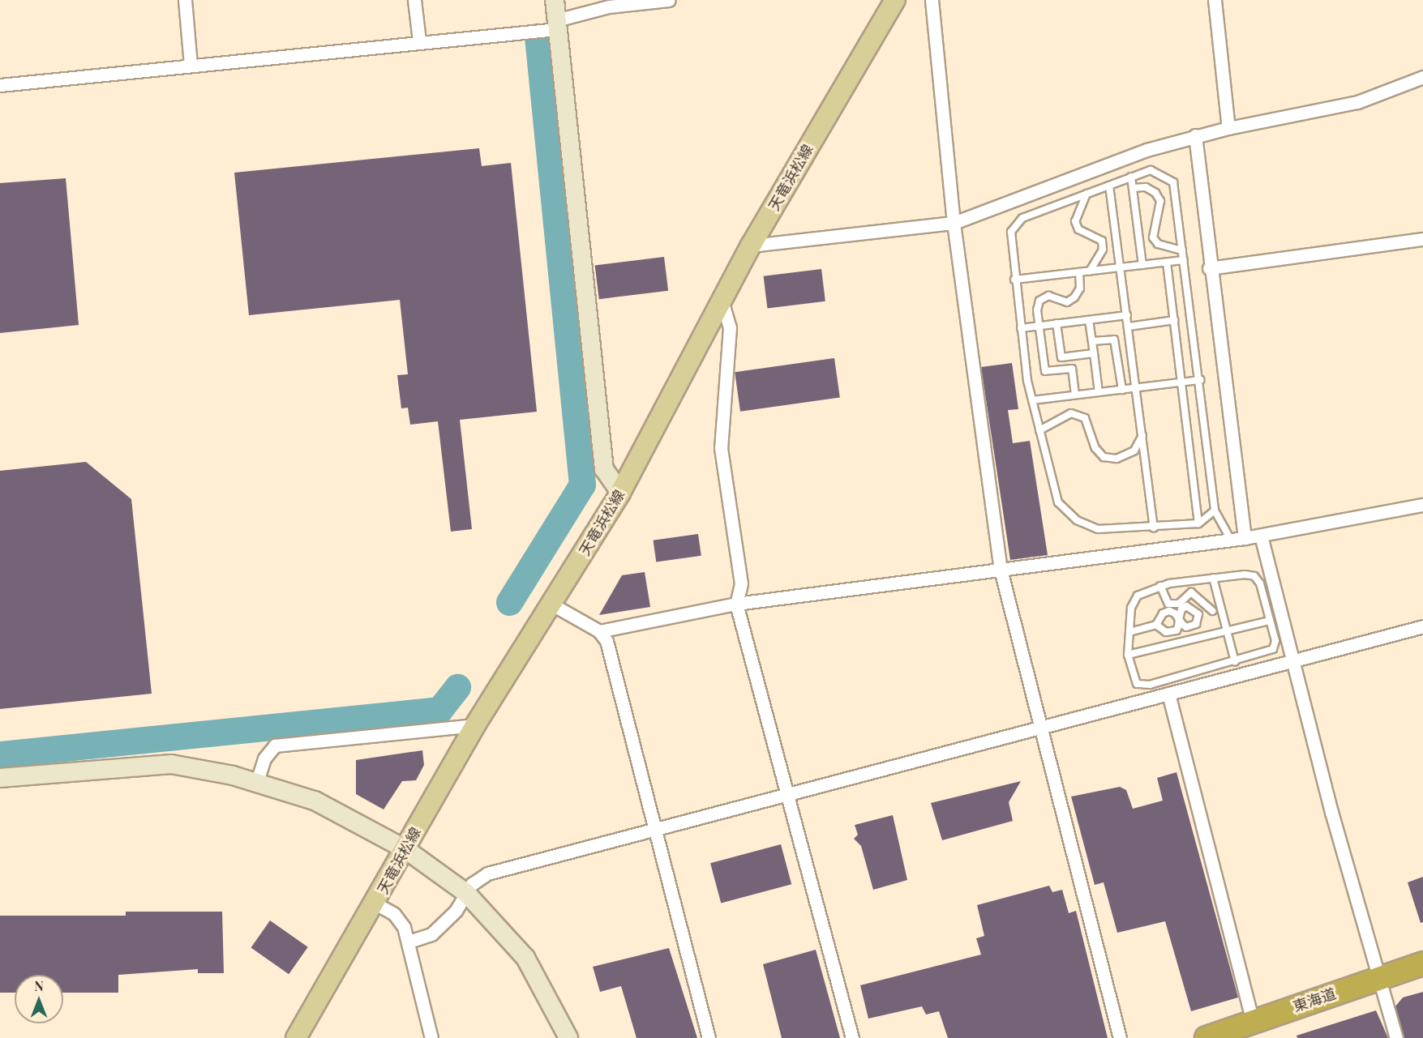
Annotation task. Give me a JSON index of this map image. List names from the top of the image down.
{
  "streets": {
    "highway": ["東海道"],
    "main road": ["天竜浜松線"]
  },
  "north": "top"
}
